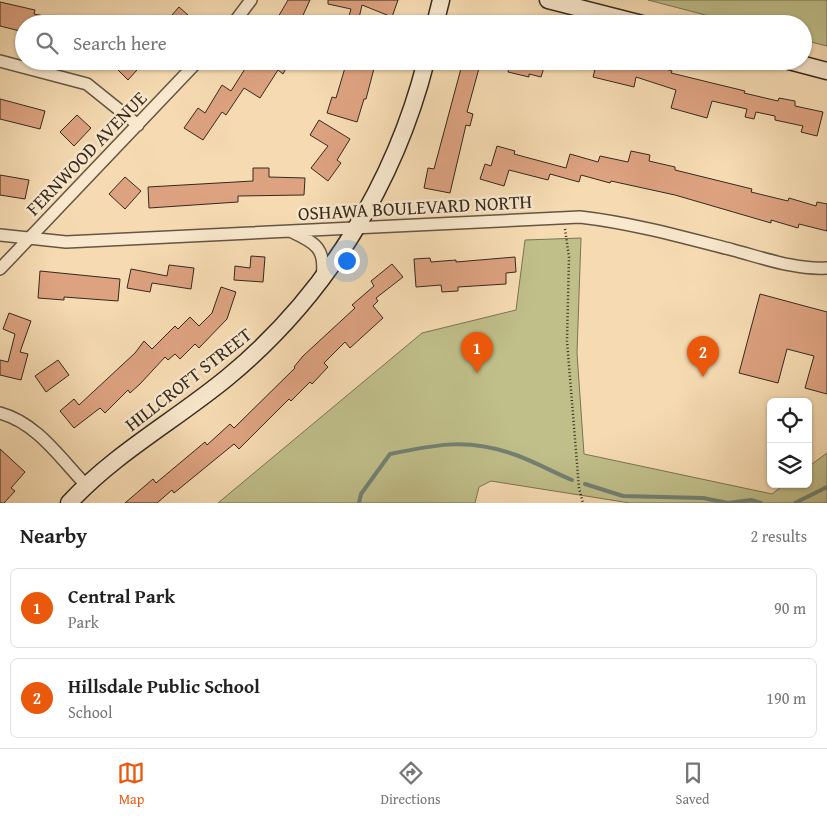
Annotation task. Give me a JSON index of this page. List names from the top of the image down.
{
  "streets": {
    "street": ["FERNWOOD AVENUE", "OSHAWA BOULEVARD NORTH", "HILLCROFT STREET"]
  },
  "crossings": [
    ["FERNWOOD AVENUE", "OSHAWA BOULEVARD NORTH"],
    ["OSHAWA BOULEVARD NORTH", "HILLCROFT STREET"]
  ],
  "page": {
    "search": "Search here",
    "pins": ["1", "2"],
    "heading": ["Nearby", "2 results"],
    "list": [
      {
        "mark": "1",
        "name": "Central Park",
        "note": "Park",
        "value": "90 m"
      },
      {
        "mark": "2",
        "name": "Hillsdale Public School",
        "note": "School",
        "value": "190 m"
      }
    ],
    "nav": ["Map", "Directions", "Saved"]
  }
}
